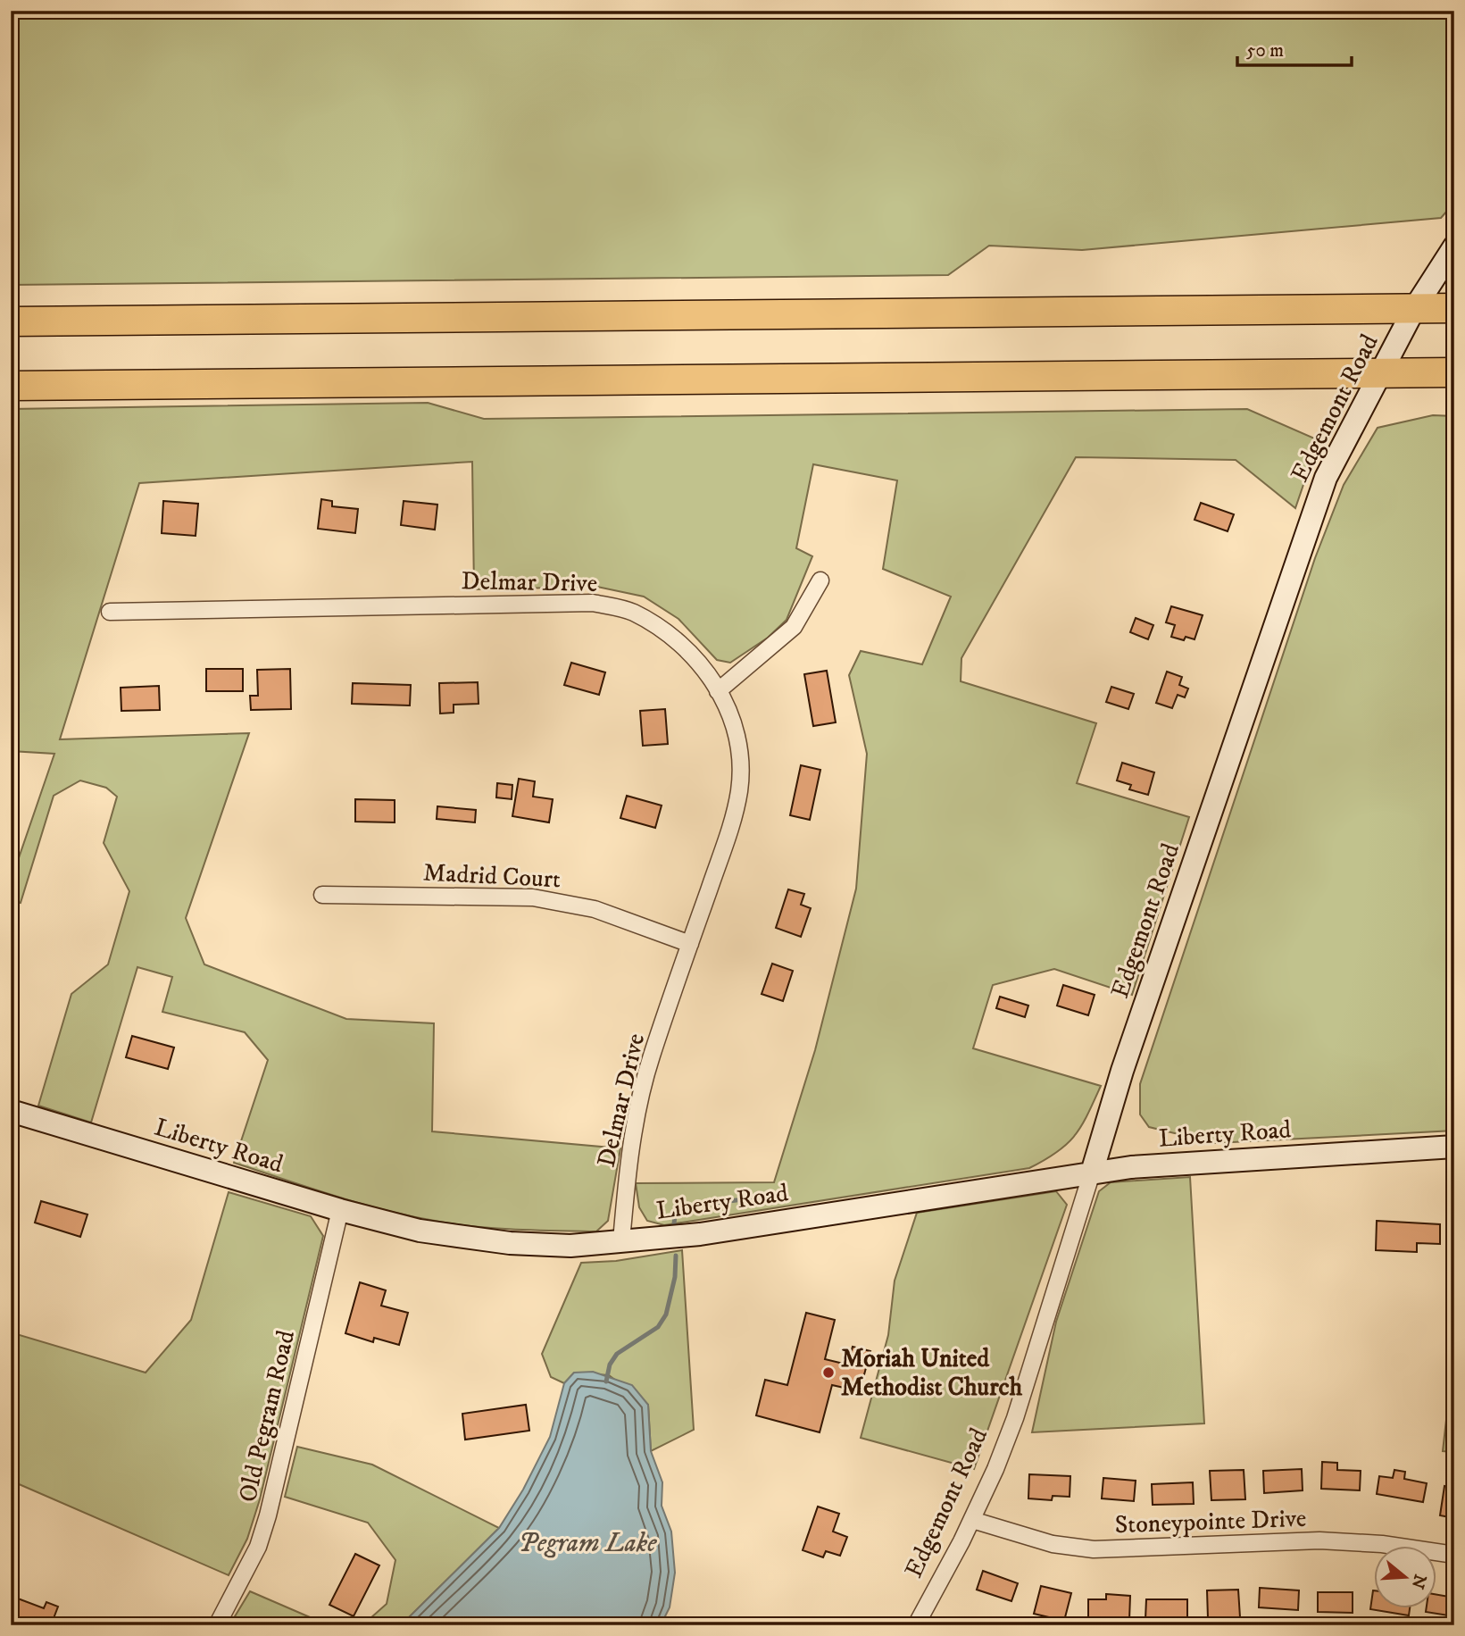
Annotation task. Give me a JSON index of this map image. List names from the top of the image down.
{
  "streets": {
    "street": [
      "Edgemont Road",
      "Delmar Drive",
      "Madrid Court",
      "Liberty Road",
      "Old Pegram Road",
      "Stoneypointe Drive"
    ]
  },
  "crossings": [
    ["Edgemont Road", "Liberty Road"],
    ["Edgemont Road", "Stoneypointe Drive"],
    ["Delmar Drive", "Madrid Court"],
    ["Delmar Drive", "Liberty Road"],
    ["Liberty Road", "Old Pegram Road"]
  ],
  "water": ["Pegram Lake"],
  "places": ["Moriah United Methodist Church"],
  "scale_bar": "50 m",
  "north": "right"
}
